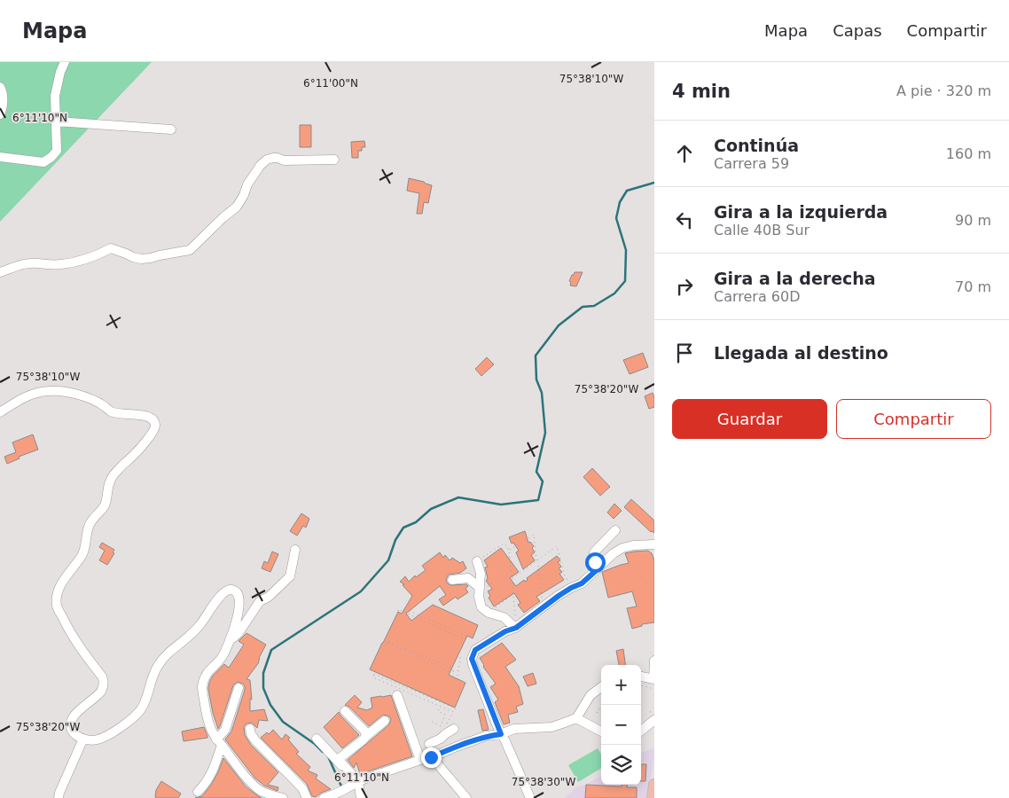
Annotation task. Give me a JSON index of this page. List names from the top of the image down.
{
  "page": {
    "header": "Mapa",
    "nav": ["Mapa", "Capas", "Compartir"],
    "heading": ["4 min", "A pie · 320 m"],
    "list": [
      ["Continúa", "Carrera 59", "160 m"],
      ["Gira a la izquierda", "Calle 40B Sur", "90 m"],
      ["Gira a la derecha", "Carrera 60D", "70 m"],
      "Llegada al destino"
    ],
    "buttons": ["Guardar", "Compartir"],
    "map_buttons": ["+", "−"]
  },
  "coordinates": [
    "75°38'10\"W",
    "6°11'00\"N",
    "6°11'10\"N",
    "75°38'20\"W",
    "75°38'30\"W"
  ]
}
